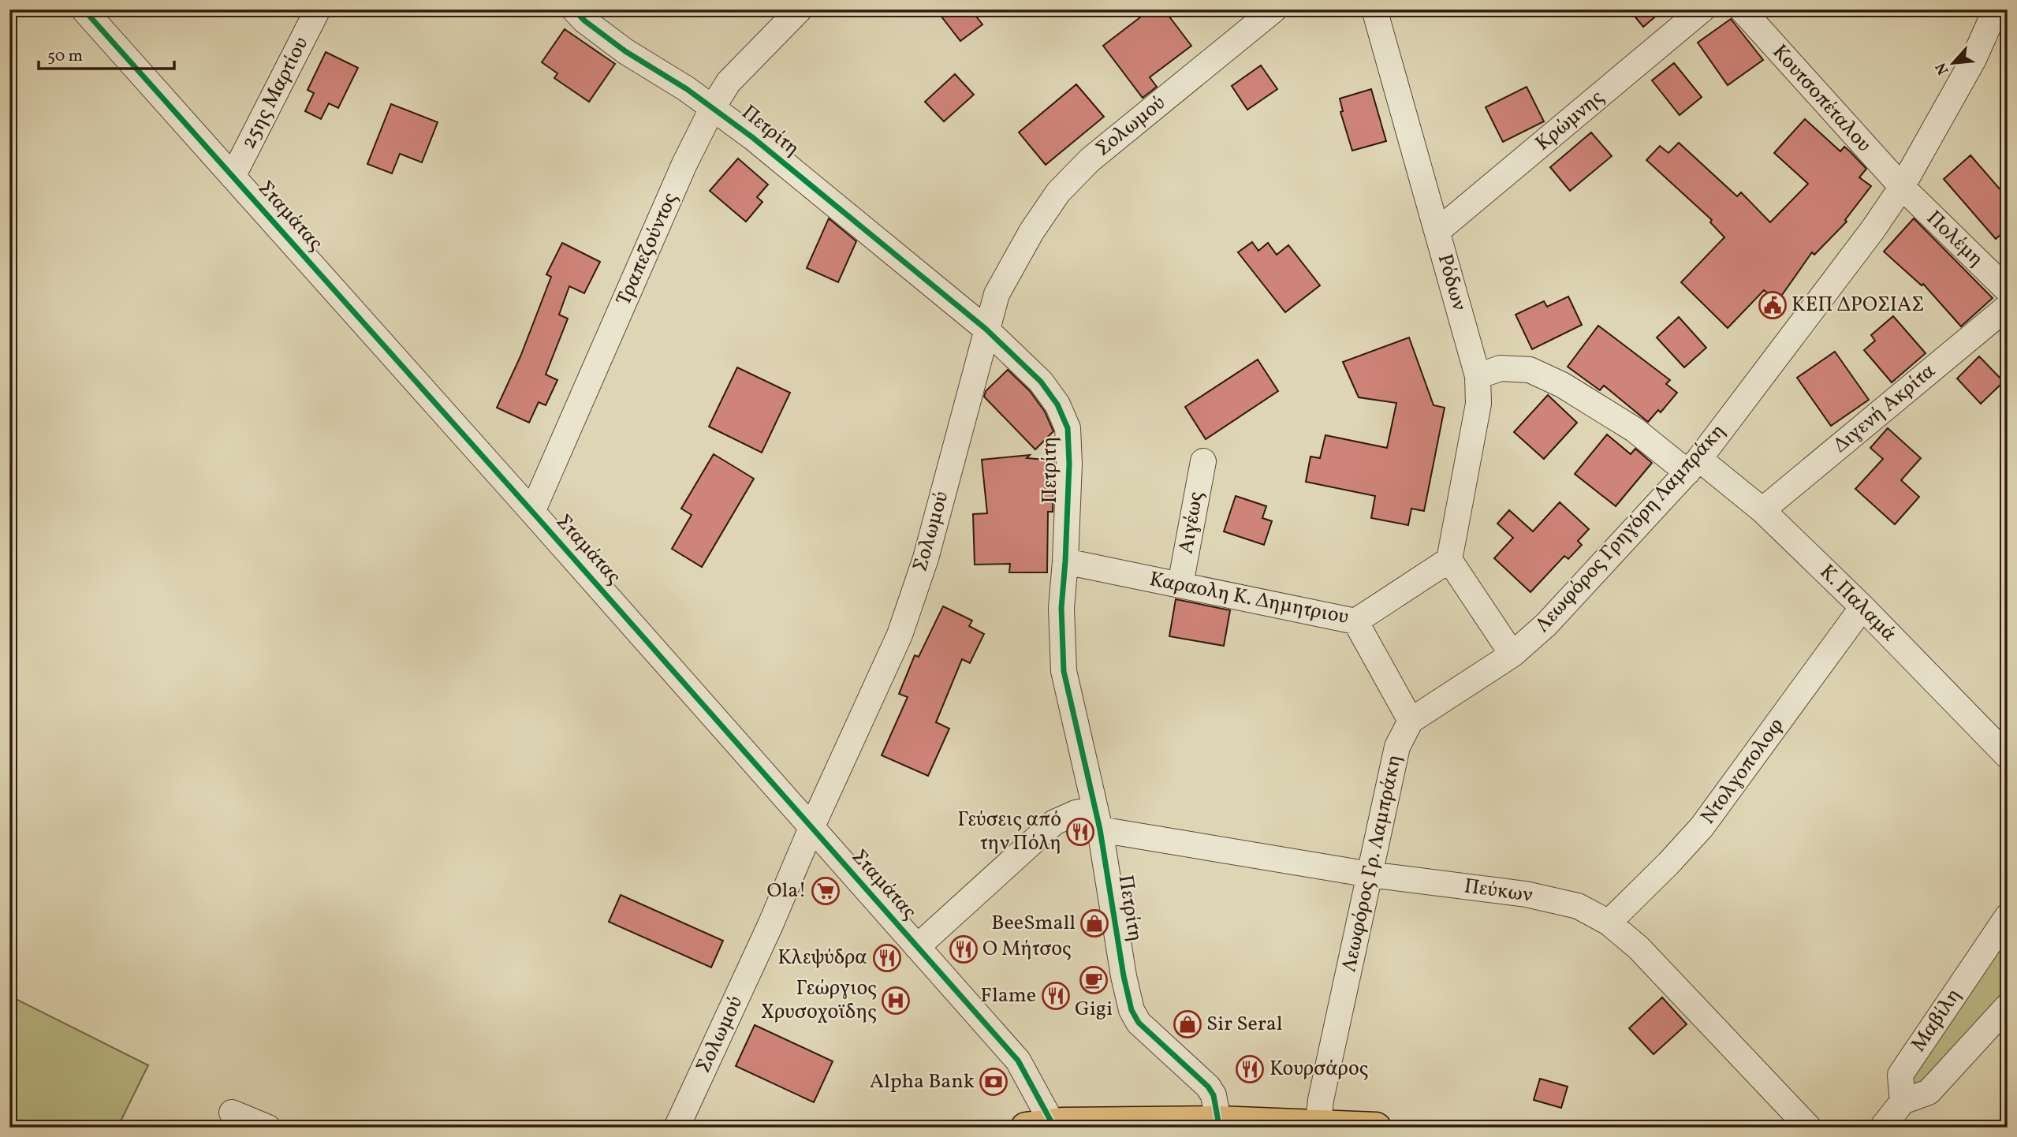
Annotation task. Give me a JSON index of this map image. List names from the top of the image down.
{
  "streets": {
    "street": [
      "25ης Μαρτίου",
      "Κουτσοπέταλου",
      "Κρώμνης",
      "Σολωμού",
      "Πετρίτη",
      "Σταμάτας",
      "Πολέμη",
      "Τραπεζούντος",
      "Ρόδων",
      "Διγενή Ακρίτα",
      "Αιγέως",
      "Λεωφόρος Γρηγόρη Λαμπράκη",
      "Καραολη Κ. Δημητριου",
      "Κ. Παλαμά",
      "Ντολγοπολοφ",
      "Λεωφόρος Γρ. Λαμπράκη",
      "Πεύκων",
      "Μαβίλη"
    ]
  },
  "crossings": [
    ["25ης Μαρτίου", "Σταμάτας"],
    ["Κουτσοπέταλου", "Πολέμη"],
    ["Κουτσοπέταλου", "Λεωφόρος Γρηγόρη Λαμπράκη"],
    ["Κρώμνης", "Ρόδων"],
    ["Σολωμού", "Πετρίτη"],
    ["Σολωμού", "Σταμάτας"],
    ["Πετρίτη", "Τραπεζούντος"],
    ["Πετρίτη", "Καραολη Κ. Δημητριου"],
    ["Πετρίτη", "Πεύκων"],
    ["Σταμάτας", "Τραπεζούντος"],
    ["Πολέμη", "Λεωφόρος Γρηγόρη Λαμπράκη"],
    ["Ρόδων", "Καραολη Κ. Δημητριου"],
    ["Ρόδων", "Κ. Παλαμά"],
    ["Διγενή Ακρίτα", "Κ. Παλαμά"],
    ["Αιγέως", "Καραολη Κ. Δημητριου"],
    ["Λεωφόρος Γρηγόρη Λαμπράκη", "Κ. Παλαμά"],
    ["Λεωφόρος Γρηγόρη Λαμπράκη", "Λεωφόρος Γρ. Λαμπράκη"],
    ["Κ. Παλαμά", "Ντολγοπολοφ"],
    ["Ντολγοπολοφ", "Πεύκων"],
    ["Λεωφόρος Γρ. Λαμπράκη", "Πεύκων"]
  ],
  "places": {
    "public building": ["ΚΕΠ ΔΡΟΣΙΑΣ"],
    "restaurant": [
      "Γεύσεις από την Πόλη",
      "Ο Μήτσος",
      "Κλεψύδρα",
      "Flame",
      "Κουρσάρος"
    ],
    "supermarket": ["Ola!"],
    "shop": ["BeeSmall", "Sir Seral"],
    "cafe": ["Gigi"],
    "hospital": ["Γεώργιος Χρυσοχοϊδης"],
    "bank": ["Alpha Bank"]
  },
  "scale_bar": "50 m",
  "north": "bottom left"
}
